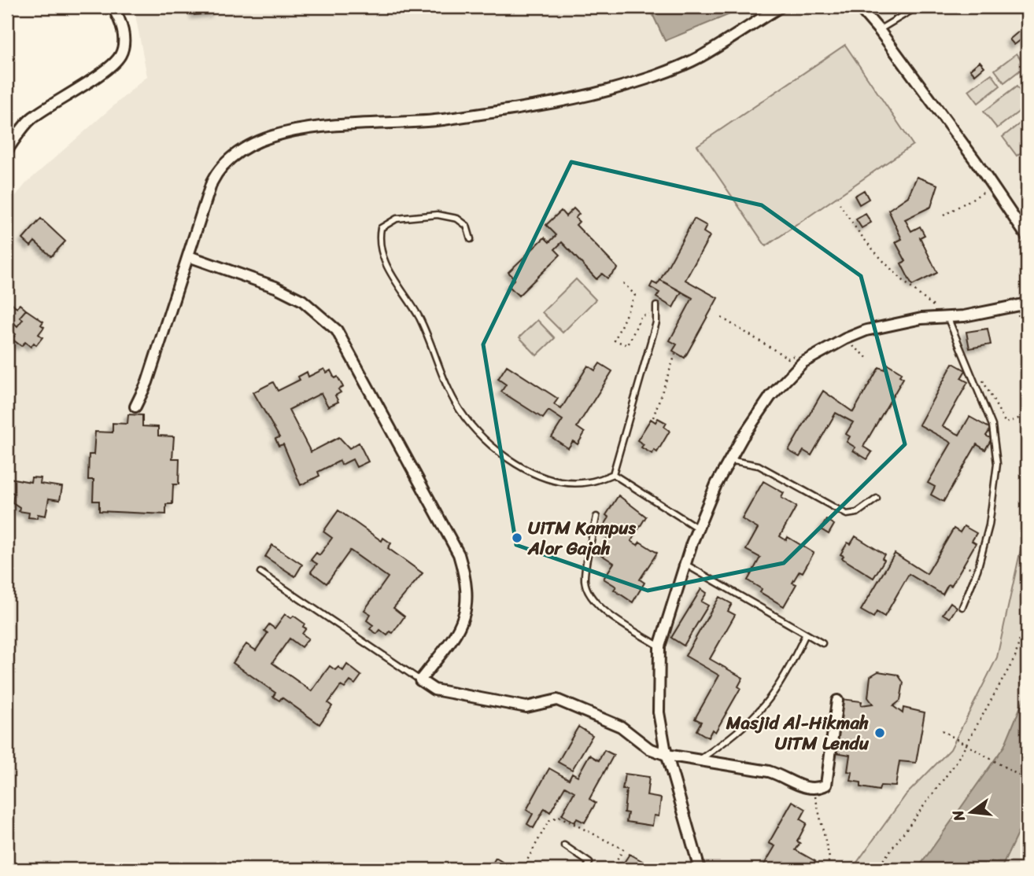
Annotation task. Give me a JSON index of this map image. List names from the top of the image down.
{
  "places": ["UiTM Kampus Alor Gajah", "Masjid Al-Hikmah UiTM Lendu"],
  "north": "left"
}
